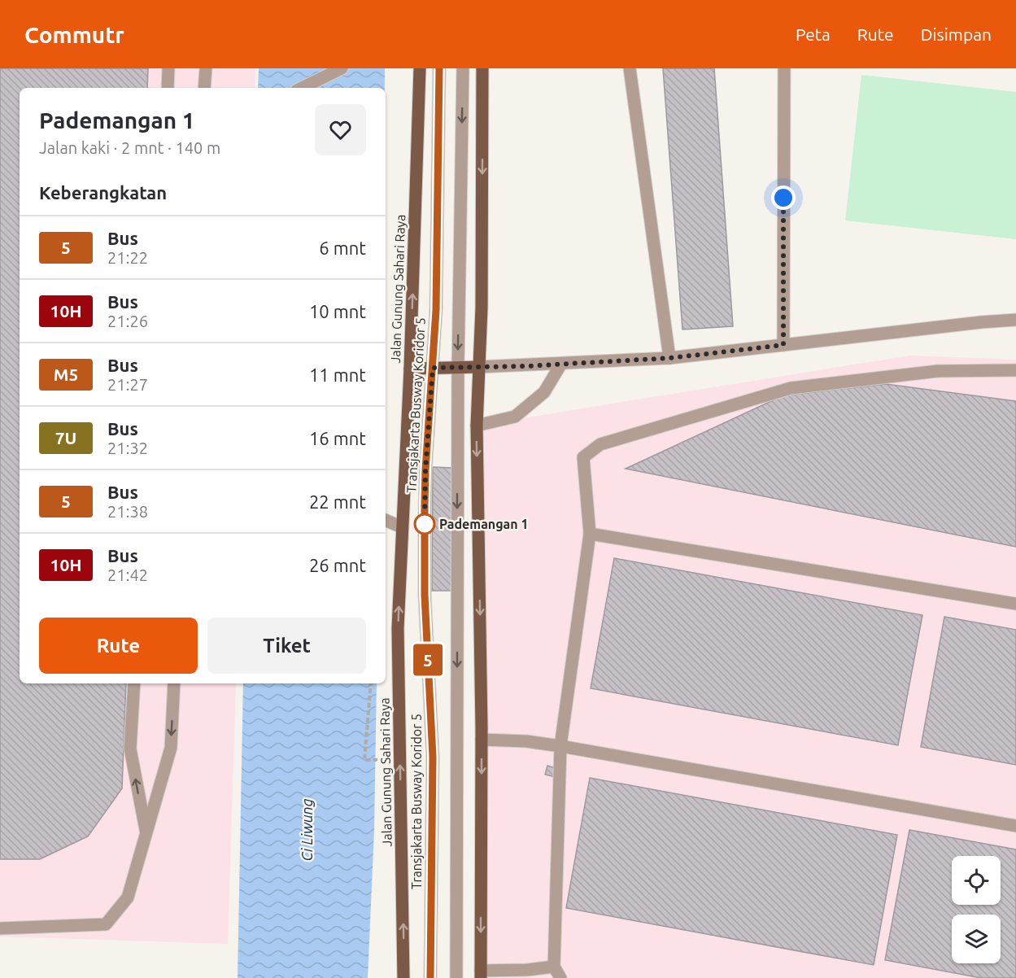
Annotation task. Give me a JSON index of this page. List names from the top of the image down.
{
  "streets": {
    "main road": ["Jalan Gunung Sahari Raya"],
    "lane": ["Transjakarta Busway Koridor 5"]
  },
  "water": ["Ci Liwung"],
  "places": ["Pademangan 1"],
  "lines": ["bus line 5"],
  "page": {
    "header": "Commutr",
    "nav": ["Peta", "Rute", "Disimpan"],
    "on_map": "5",
    "heading": [
      ["Pademangan 1", "Jalan kaki · 2 mnt · 140 m"],
      "Keberangkatan"
    ],
    "list": [
      {
        "mark": "5",
        "name": "Bus",
        "note": "21:22",
        "value": "6 mnt"
      },
      {
        "mark": "10H",
        "name": "Bus",
        "note": "21:26",
        "value": "10 mnt"
      },
      {
        "mark": "M5",
        "name": "Bus",
        "note": "21:27",
        "value": "11 mnt"
      },
      {
        "mark": "7U",
        "name": "Bus",
        "note": "21:32",
        "value": "16 mnt"
      },
      {
        "mark": "5",
        "name": "Bus",
        "note": "21:38",
        "value": "22 mnt"
      },
      {
        "mark": "10H",
        "name": "Bus",
        "note": "21:42",
        "value": "26 mnt"
      }
    ],
    "buttons": ["Rute", "Tiket"]
  }
}
